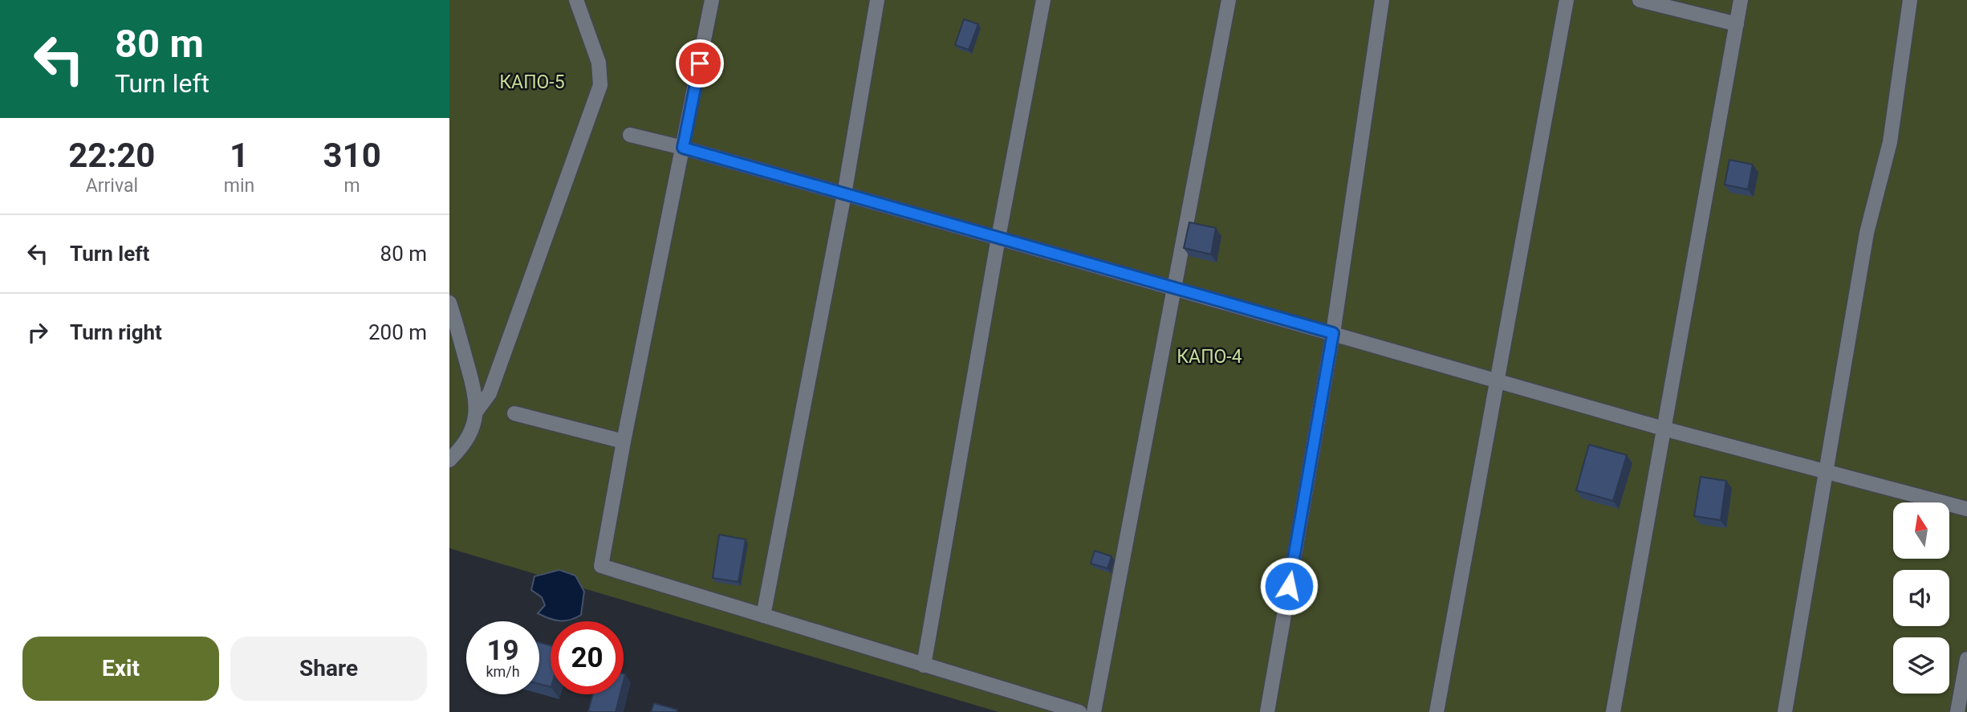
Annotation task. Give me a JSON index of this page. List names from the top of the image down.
{
  "parks": ["КАПО-5", "КАПО-4"],
  "north": "top",
  "page": {
    "turn": ["80 m", "Turn left"],
    "eta": [
      "22:20",
      "Arrival",
      "1",
      "min",
      "310",
      "m"
    ],
    "list": [
      {
        "name": "Turn left",
        "value": "80 m"
      },
      {
        "name": "Turn right",
        "value": "200 m"
      }
    ],
    "speed": "19 km/h",
    "limit": "20",
    "buttons": ["Exit", "Share"]
  }
}
